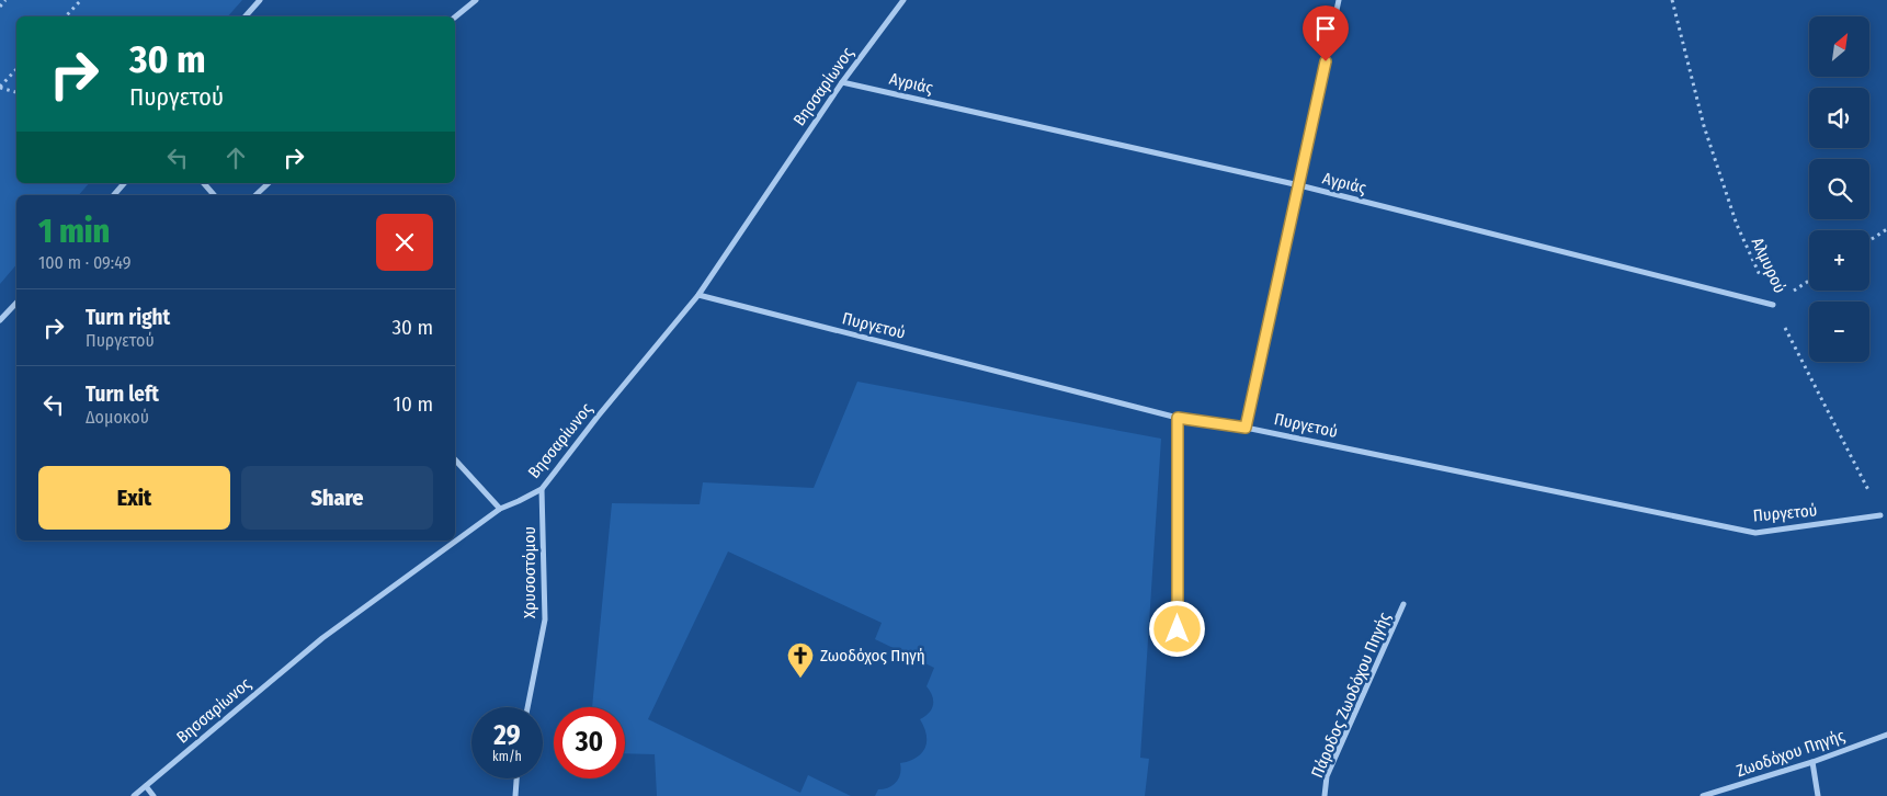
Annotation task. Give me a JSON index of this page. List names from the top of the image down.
{
  "streets": {
    "street": [
      "Αγριάς",
      "Βησσαρίωνος",
      "Πυργετού",
      "Χρυσοστόμου",
      "Πάροδος Ζωοδόχου Πηγής",
      "Ζωοδόχου Πηγής"
    ],
    "path": ["Αλμυρού"]
  },
  "crossings": [
    ["Αγριάς", "Βησσαρίωνος"],
    ["Αγριάς", "Αλμυρού"],
    ["Βησσαρίωνος", "Πυργετού"],
    ["Βησσαρίωνος", "Χρυσοστόμου"],
    ["Αλμυρού", "Πυργετού"]
  ],
  "places": {
    "church": ["Ζωοδόχος Πηγή"]
  },
  "north": "top right",
  "page": {
    "map_buttons": ["+", "−"],
    "turn": ["30 m", "Πυργετού"],
    "heading": ["1 min", "100 m · 09:49"],
    "list": [
      {
        "name": "Turn right",
        "note": "Πυργετού",
        "value": "30 m"
      },
      {
        "name": "Turn left",
        "note": "Δομοκού",
        "value": "10 m"
      }
    ],
    "buttons": ["Exit", "Share"],
    "speed": "29 km/h",
    "limit": "30"
  }
}
